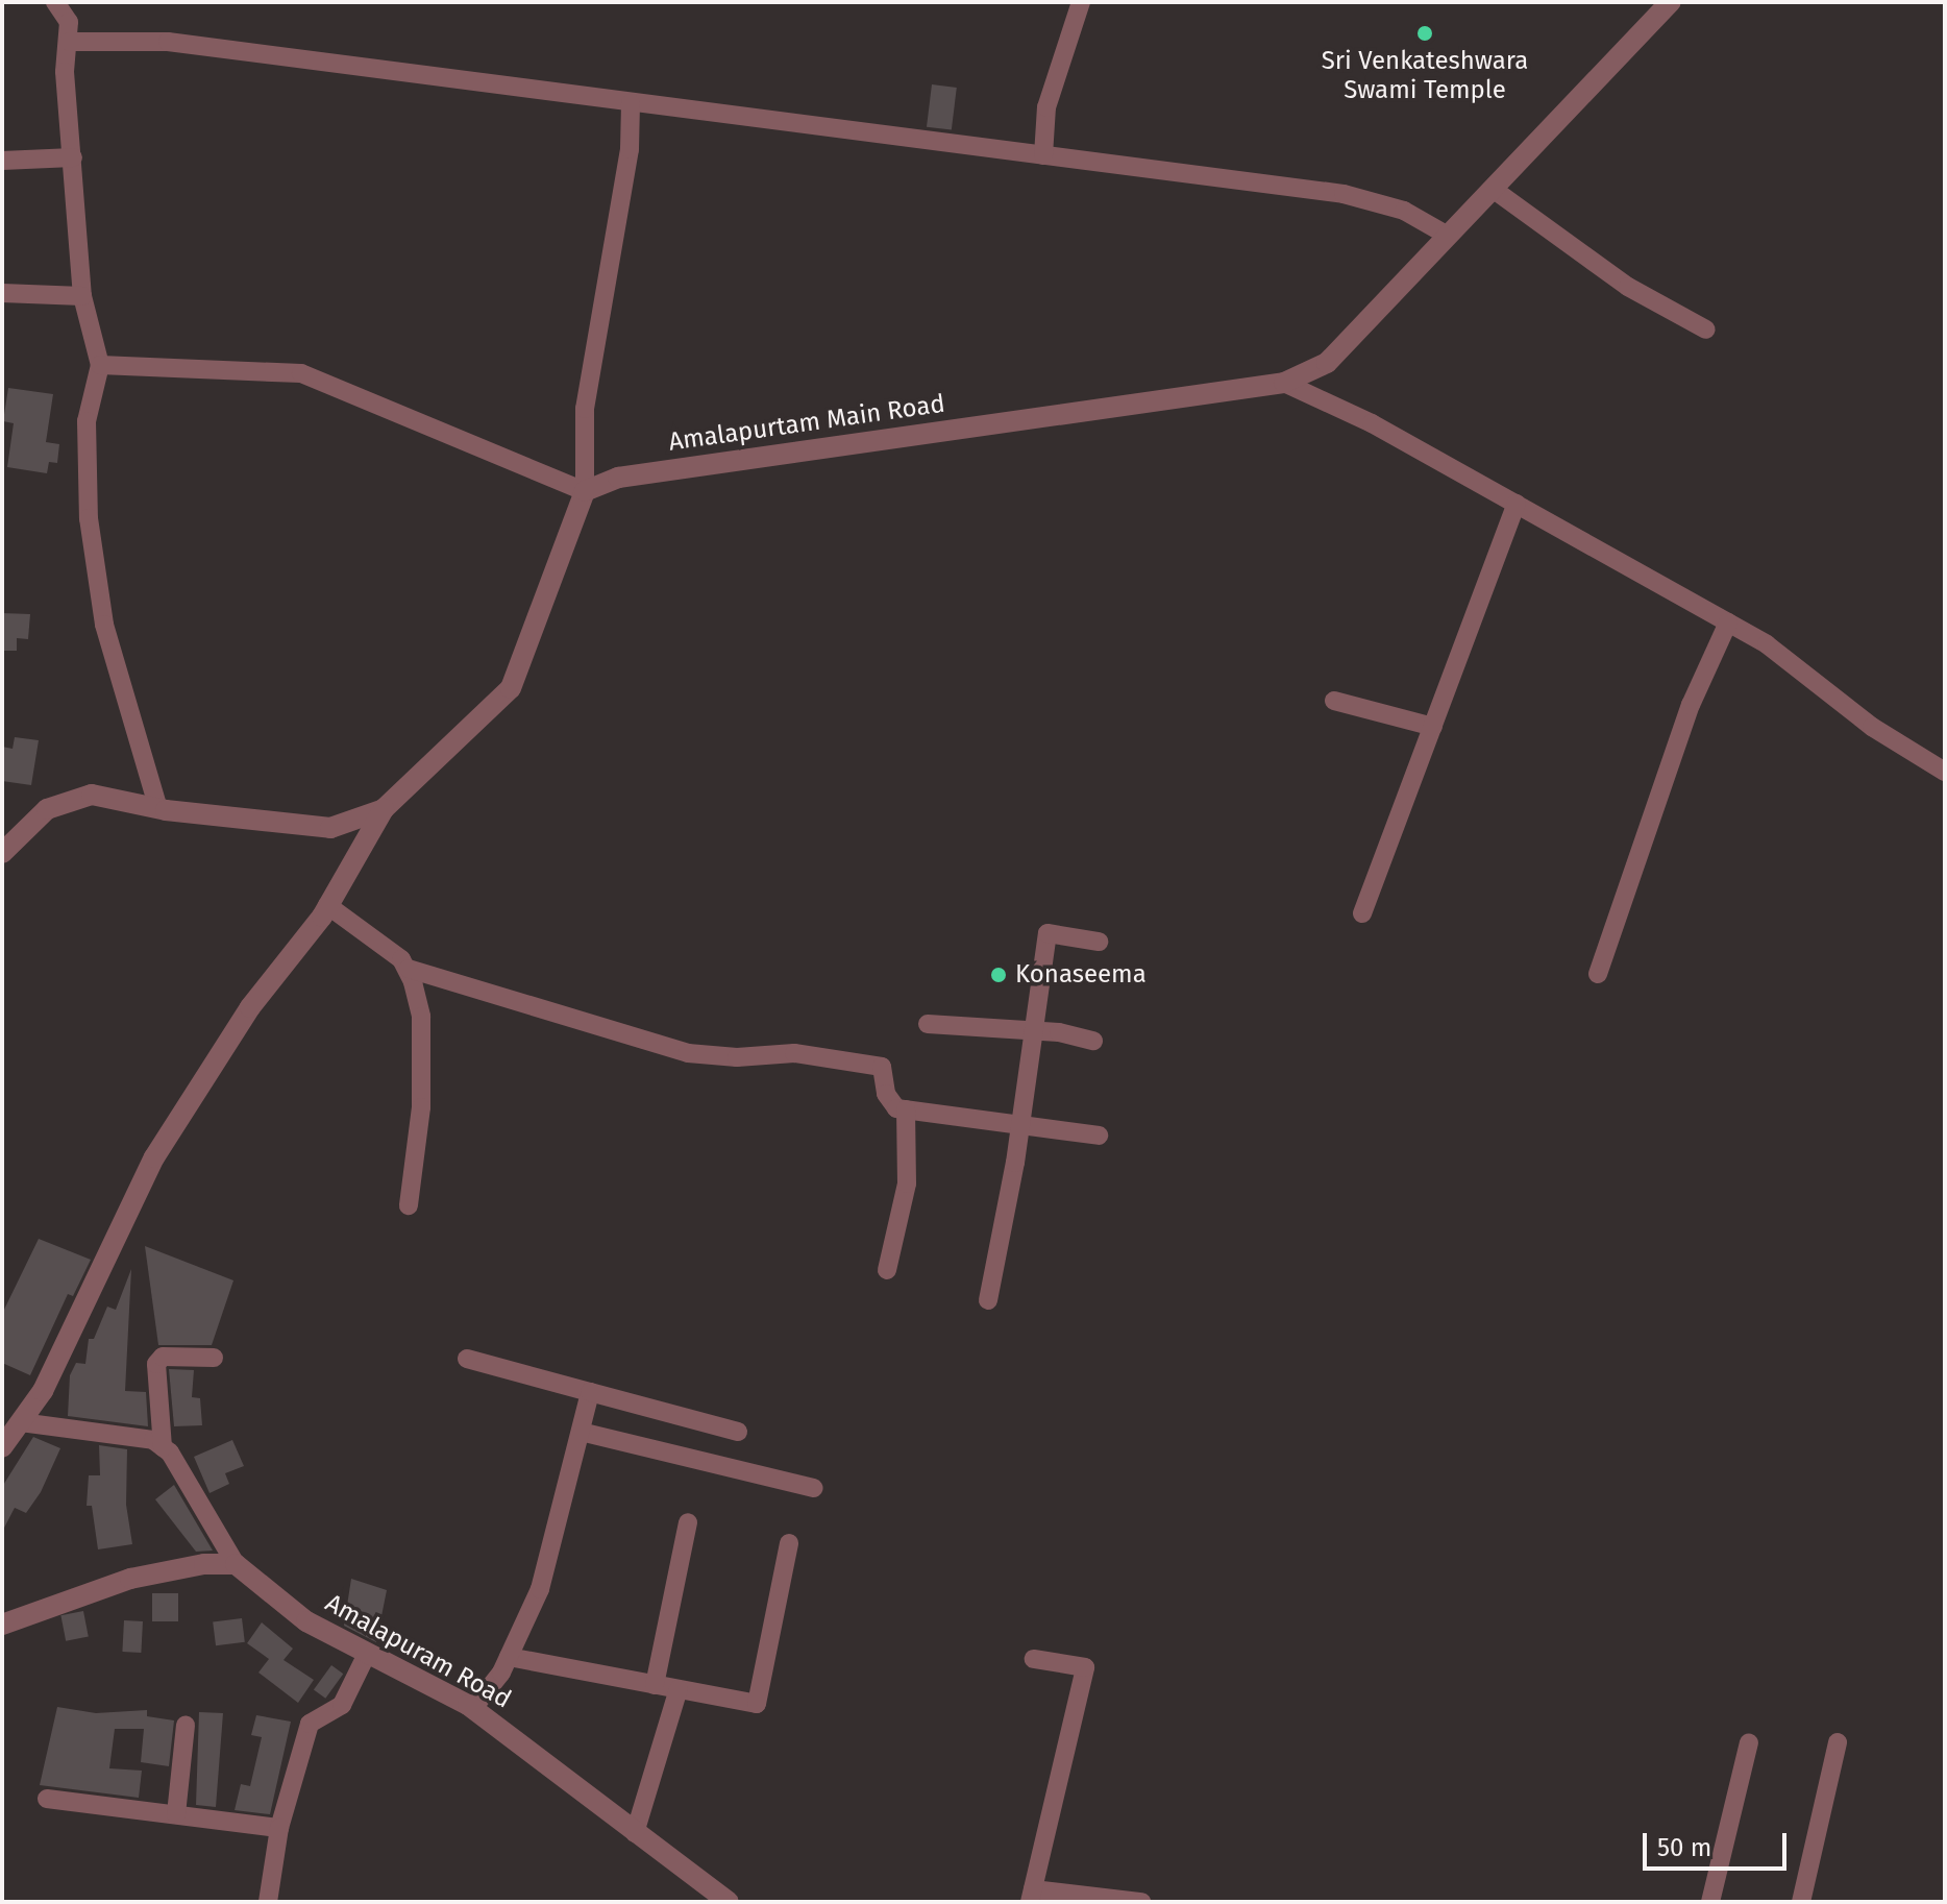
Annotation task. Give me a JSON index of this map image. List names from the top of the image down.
{
  "streets": {
    "street": ["Amalapurtam Main Road", "Amalapuram Road"]
  },
  "places": ["Sri Venkateshwara Swami Temple", "Konaseema"],
  "scale_bar": "50 m"
}
